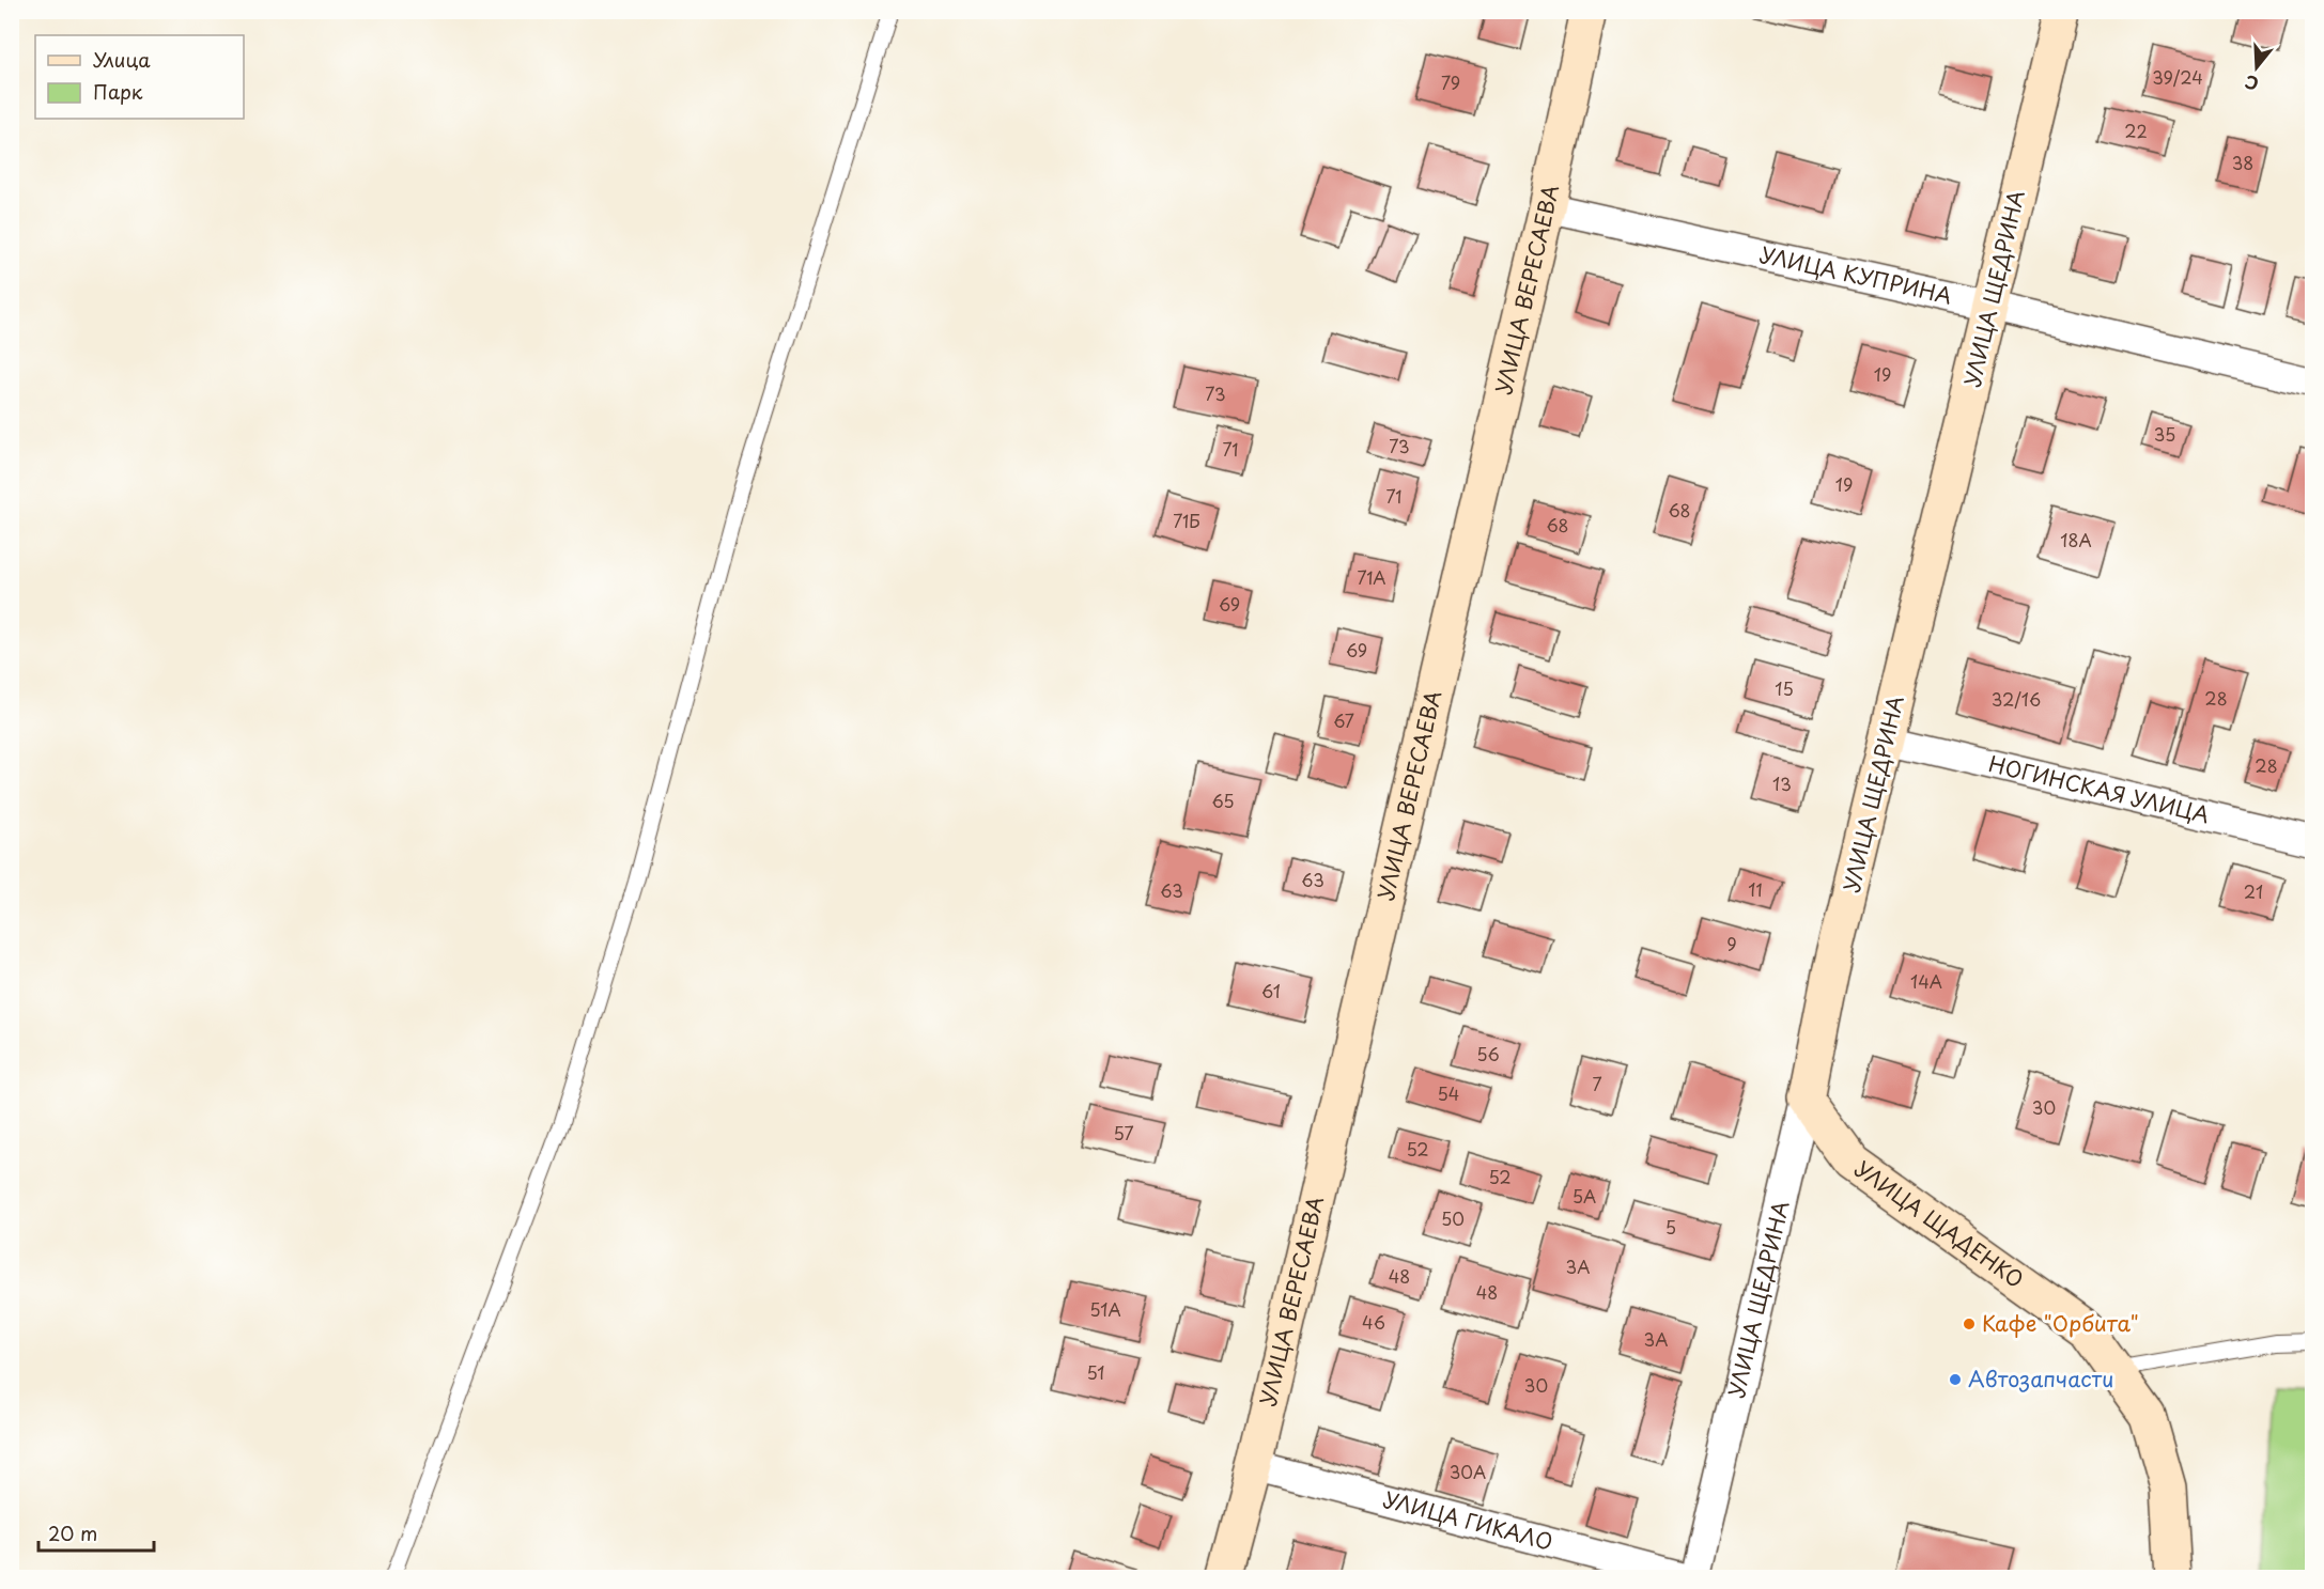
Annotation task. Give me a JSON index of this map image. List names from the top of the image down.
{
  "streets": {
    "main road": ["УЛИЦА ЩЕДРИНА", "УЛИЦА ВЕРЕСАЕВА", "УЛИЦА ЩАДЕНКО"],
    "street": ["УЛИЦА КУПРИНА", "НОГИНСКАЯ УЛИЦА", "УЛИЦА ГИКАЛО"]
  },
  "crossings": [
    ["УЛИЦА КУПРИНА", "УЛИЦА ЩЕДРИНА"],
    ["УЛИЦА КУПРИНА", "УЛИЦА ВЕРЕСАЕВА"],
    ["УЛИЦА ЩЕДРИНА", "НОГИНСКАЯ УЛИЦА"],
    ["УЛИЦА ЩЕДРИНА", "УЛИЦА ЩАДЕНКО"],
    ["УЛИЦА ВЕРЕСАЕВА", "УЛИЦА ГИКАЛО"]
  ],
  "places": ["Кафе \"Орбита\"", "Автозапчасти"],
  "house_numbers": [
    "39/24",
    "79",
    "22",
    "38",
    "19",
    "73",
    "35",
    "73",
    "71",
    "19",
    "71",
    "68",
    "71Б",
    "68",
    "18А",
    "71А",
    "69",
    "69",
    "15",
    "28",
    "32/16",
    "67",
    "28",
    "13",
    "65",
    "63",
    "11",
    "63",
    "21",
    "9",
    "14А",
    "61",
    "56",
    "7",
    "54",
    "30",
    "57",
    "52",
    "52",
    "5А",
    "50",
    "5",
    "3А",
    "48",
    "48",
    "51А",
    "46",
    "3А",
    "51",
    "30",
    "30А"
  ],
  "legend": ["Улица", "Парк"],
  "scale_bar": "20 m",
  "north": "bottom"
}
